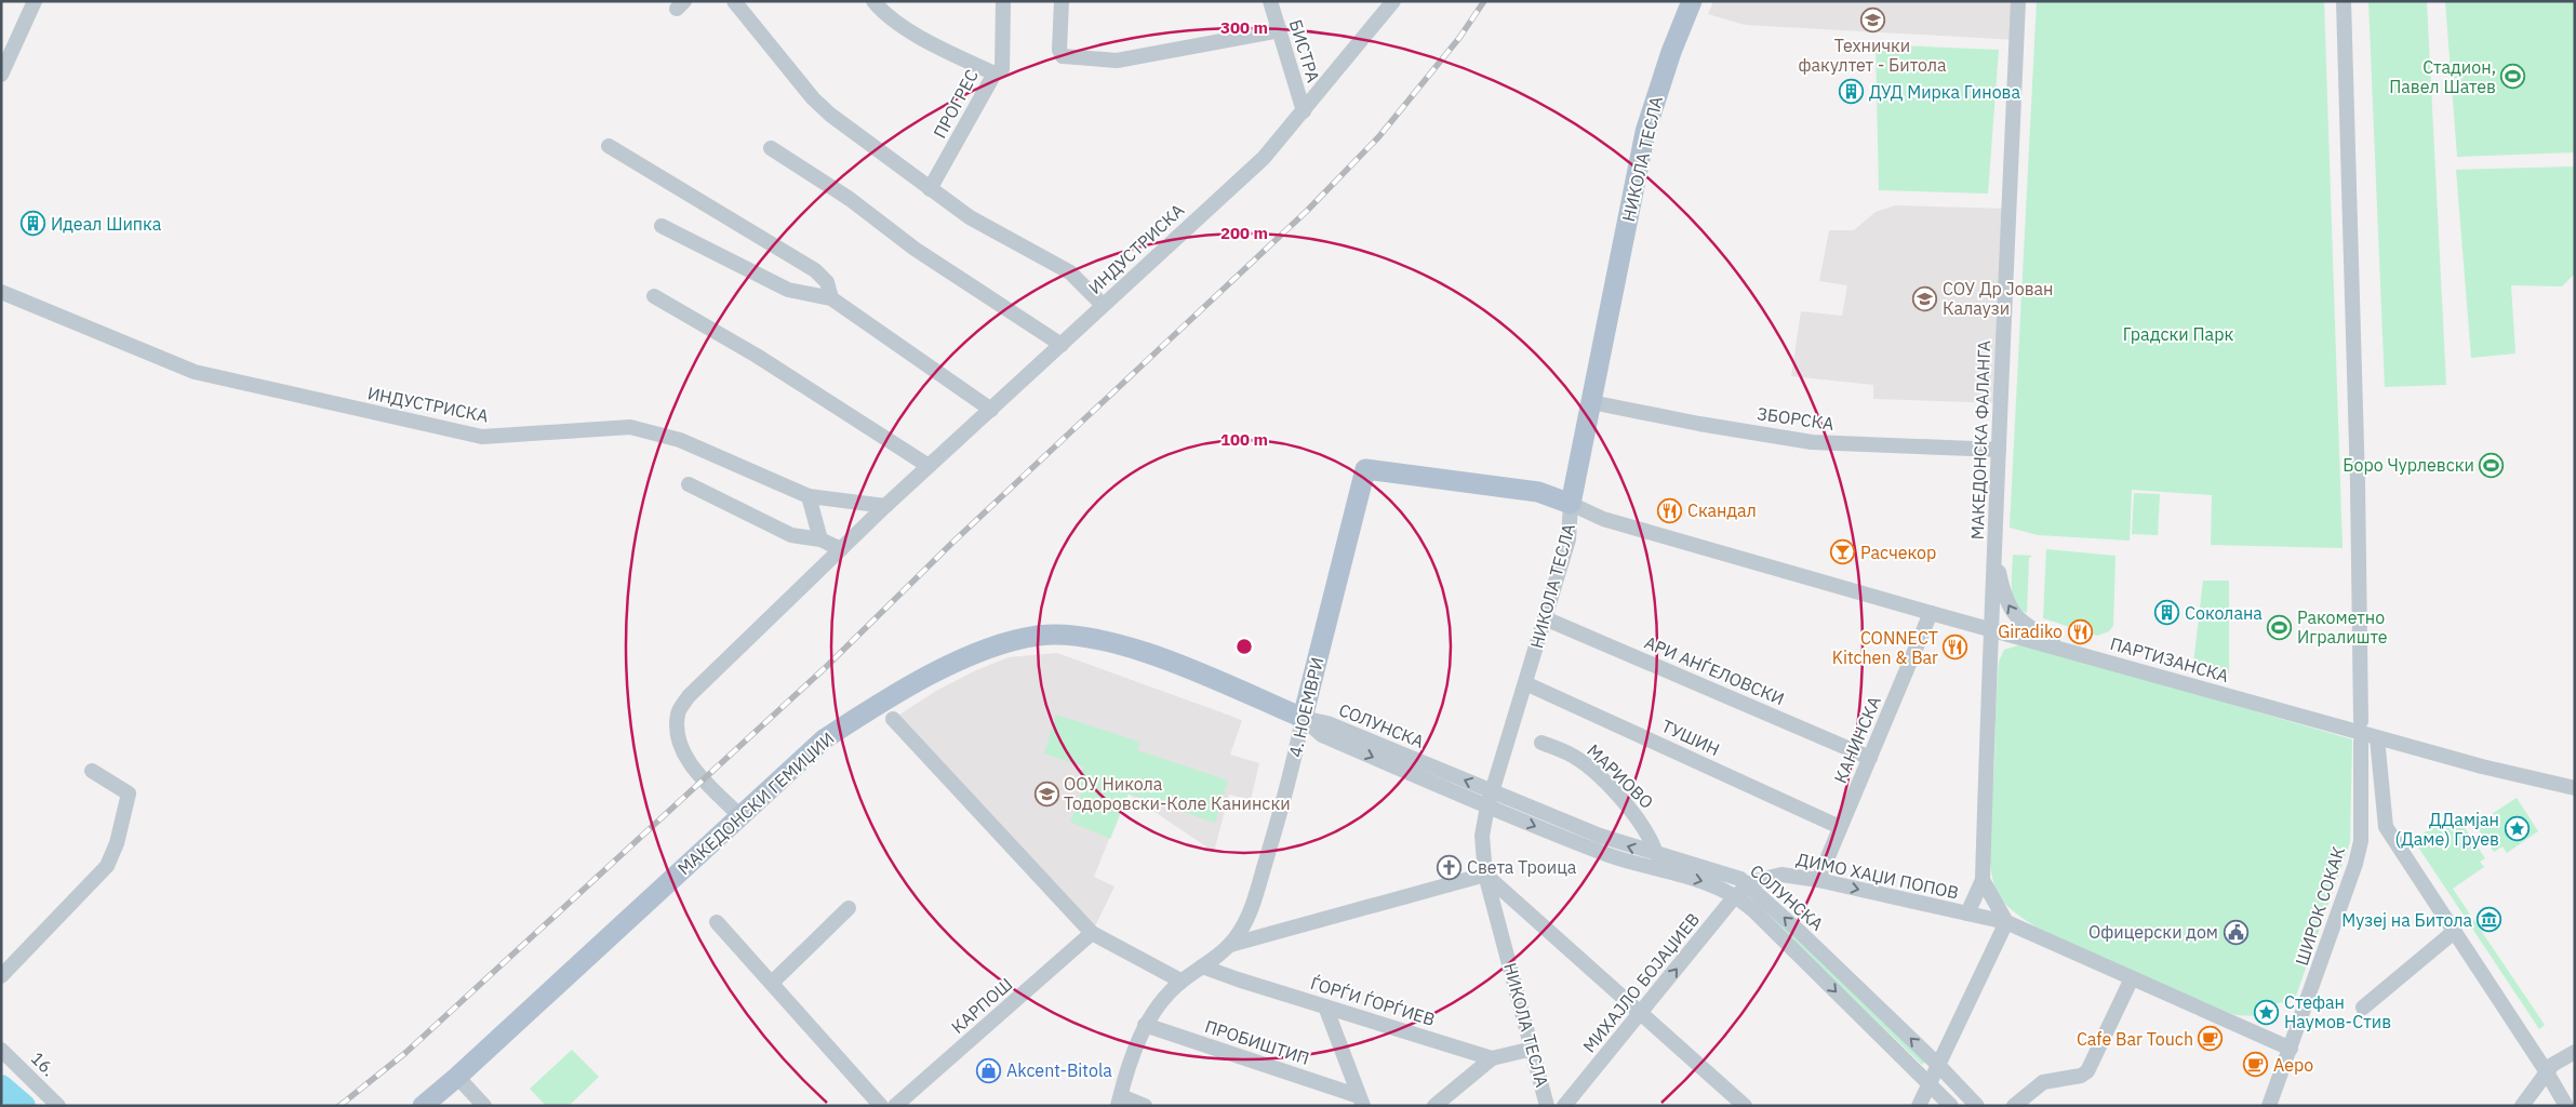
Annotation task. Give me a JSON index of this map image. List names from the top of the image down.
{
  "streets": {
    "main road": ["НИКОЛА ТЕСЛА", "4. НОЕМВРИ", "МАКЕДОНСКИ ГЕМИЏИИ"],
    "street": [
      "БИСТРА",
      "ПРОГРЕС",
      "ИНДУСТРИСКА",
      "ЗБОРСКА",
      "МАКЕДОНСКА ФАЛАНГА",
      "ПАРТИЗАНСКА",
      "АРИ АНЃЕЛОВСКИ",
      "СОЛУНСКА",
      "ТУШИН",
      "КАНИНСКА",
      "МАРИОВО",
      "ДИМО ХАЏИ ПОПОВ",
      "ШИРОК СОКАК",
      "МИХАЈЛО БОЈАЏИЕВ",
      "ЃОРЃИ ЃОРЃИЕВ",
      "КАРПОШ",
      "ПРОБИШТИП",
      "16."
    ]
  },
  "crossings": [
    ["БИСТРА", "ИНДУСТРИСКА"],
    ["НИКОЛА ТЕСЛА", "ЗБОРСКА"],
    ["НИКОЛА ТЕСЛА", "ПАРТИЗАНСКА"],
    ["НИКОЛА ТЕСЛА", "АРИ АНЃЕЛОВСКИ"],
    ["НИКОЛА ТЕСЛА", "4. НОЕМВРИ"],
    ["НИКОЛА ТЕСЛА", "СОЛУНСКА"],
    ["НИКОЛА ТЕСЛА", "ТУШИН"],
    ["ИНДУСТРИСКА", "МАКЕДОНСКИ ГЕМИЏИИ"],
    ["ЗБОРСКА", "МАКЕДОНСКА ФАЛАНГА"],
    ["МАКЕДОНСКА ФАЛАНГА", "ПАРТИЗАНСКА"],
    ["МАКЕДОНСКА ФАЛАНГА", "ДИМО ХАЏИ ПОПОВ"],
    ["ПАРТИЗАНСКА", "4. НОЕМВРИ"],
    ["ПАРТИЗАНСКА", "КАНИНСКА"],
    ["АРИ АНЃЕЛОВСКИ", "КАНИНСКА"],
    ["4. НОЕМВРИ", "СОЛУНСКА"],
    ["4. НОЕМВРИ", "МАКЕДОНСКИ ГЕМИЏИИ"],
    ["4. НОЕМВРИ", "ЃОРЃИ ЃОРЃИЕВ"],
    ["4. НОЕМВРИ", "ПРОБИШТИП"],
    ["СОЛУНСКА", "МАРИОВО"],
    ["СОЛУНСКА", "МАКЕДОНСКИ ГЕМИЏИИ"],
    ["СОЛУНСКА", "ДИМО ХАЏИ ПОПОВ"],
    ["СОЛУНСКА", "МИХАЈЛО БОЈАЏИЕВ"],
    ["ТУШИН", "КАНИНСКА"],
    ["КАНИНСКА", "ДИМО ХАЏИ ПОПОВ"],
    ["ДИМО ХАЏИ ПОПОВ", "МИХАЈЛО БОЈАЏИЕВ"]
  ],
  "one_way": ["ДИМО ХАЏИ ПОПОВ", "МИХАЈЛО БОЈАЏИЕВ"],
  "parks": ["Градски Парк"],
  "places": {
    "school or university": ["Технички факултет - Битола", "СОУ Др Јован Калаузи", "ООУ Никола Тодоровски-Коле Канински"],
    "sports": ["Стадион, Павел Шатев", "Боро Чурлевски", "Ракометно Игралиште"],
    "building": ["ДУД Мирка Гинова", "Идеал Шипка", "Соколана"],
    "restaurant": ["Скандал", "Giradiko", "CONNECT Kitchen & Bar"],
    "bar": ["Расчекор"],
    "place": ["ДДамјан (Даме) Груев", "Стефан Наумов-Стив"],
    "church": ["Света Троица"],
    "museum": ["Музеј на Битола"],
    "public building": ["Офицерски дом"],
    "cafe": ["Cafe Bar Touch", "Аеро"],
    "shop": ["Akcent-Bitola"]
  },
  "rings": ["300 m", "200 m", "100 m"]
}
